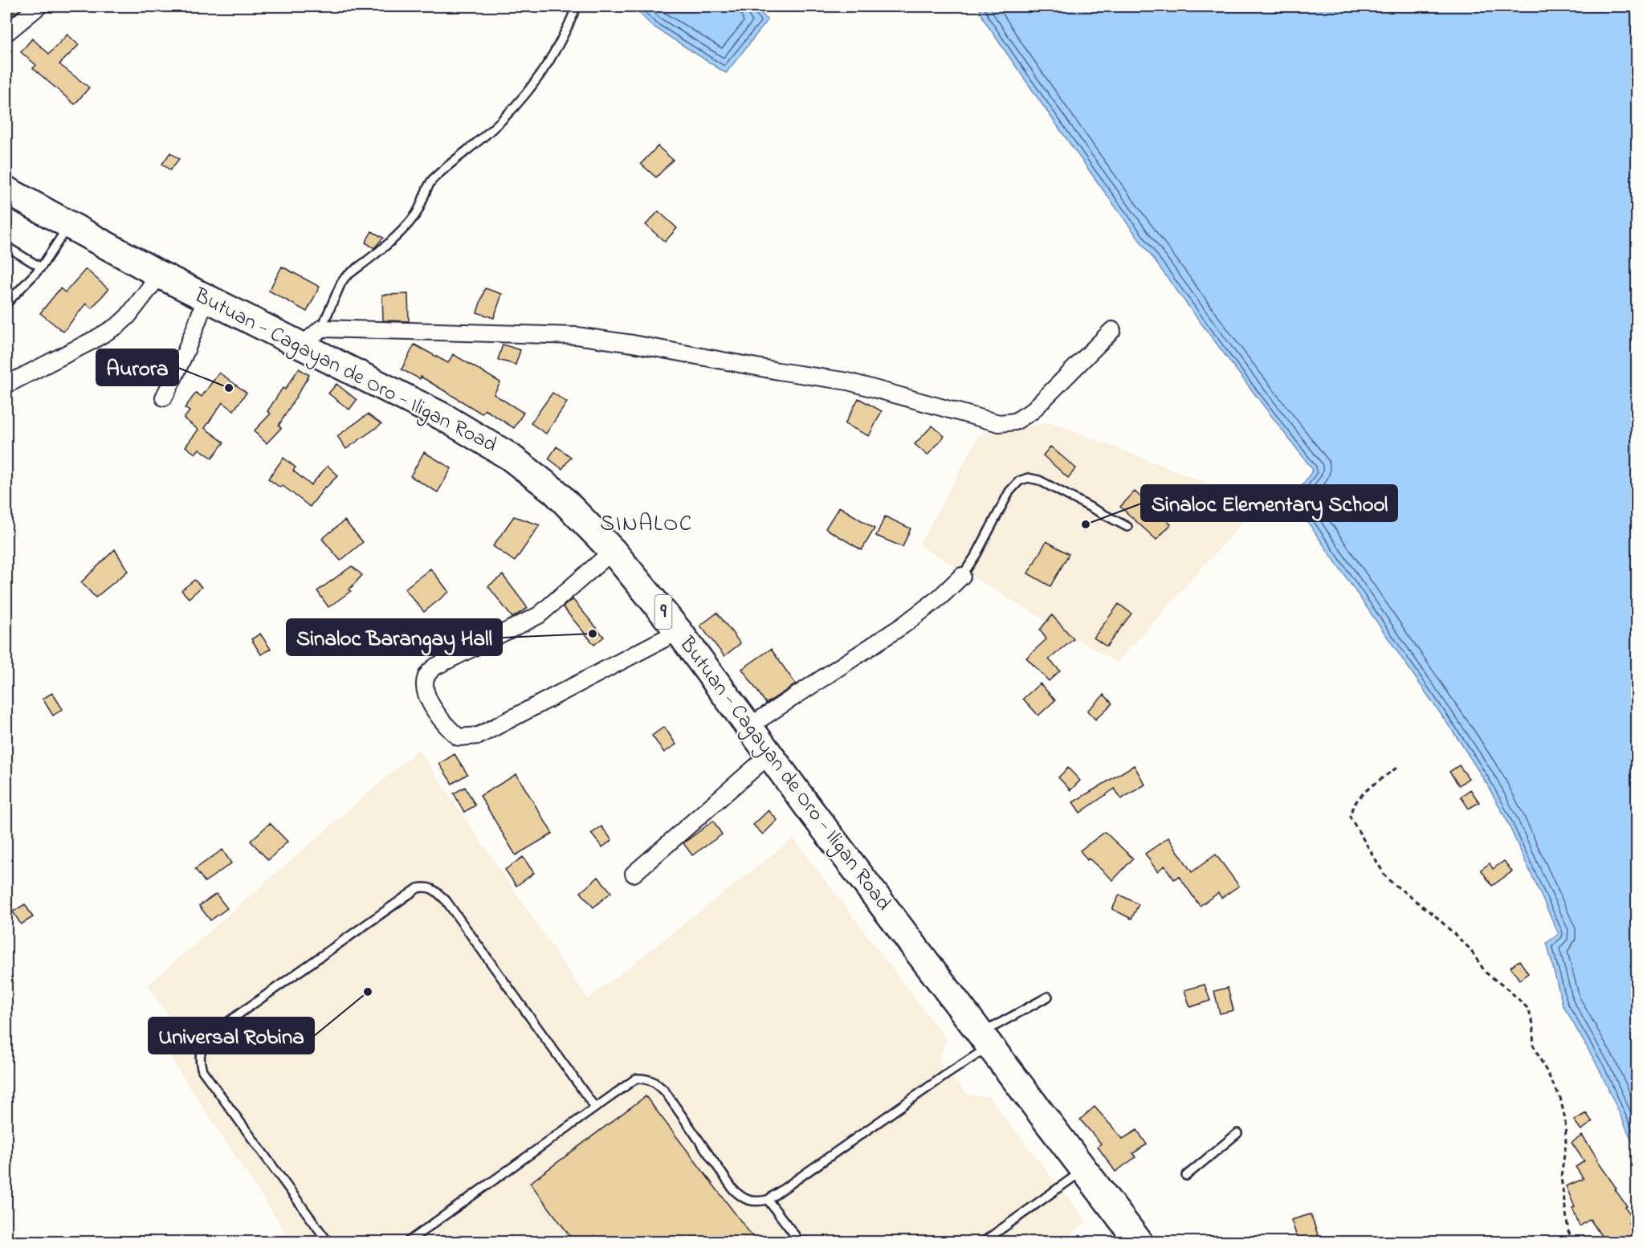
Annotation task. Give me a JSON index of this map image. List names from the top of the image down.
{
  "streets": {
    "highway": ["Butuan - Cagayan de Oro - Iligan Road", "9"]
  },
  "districts": ["SINALOC"],
  "places": [
    "Aurora",
    "Sinaloc Elementary School",
    "Sinaloc Barangay Hall",
    "Universal Robina"
  ]
}
